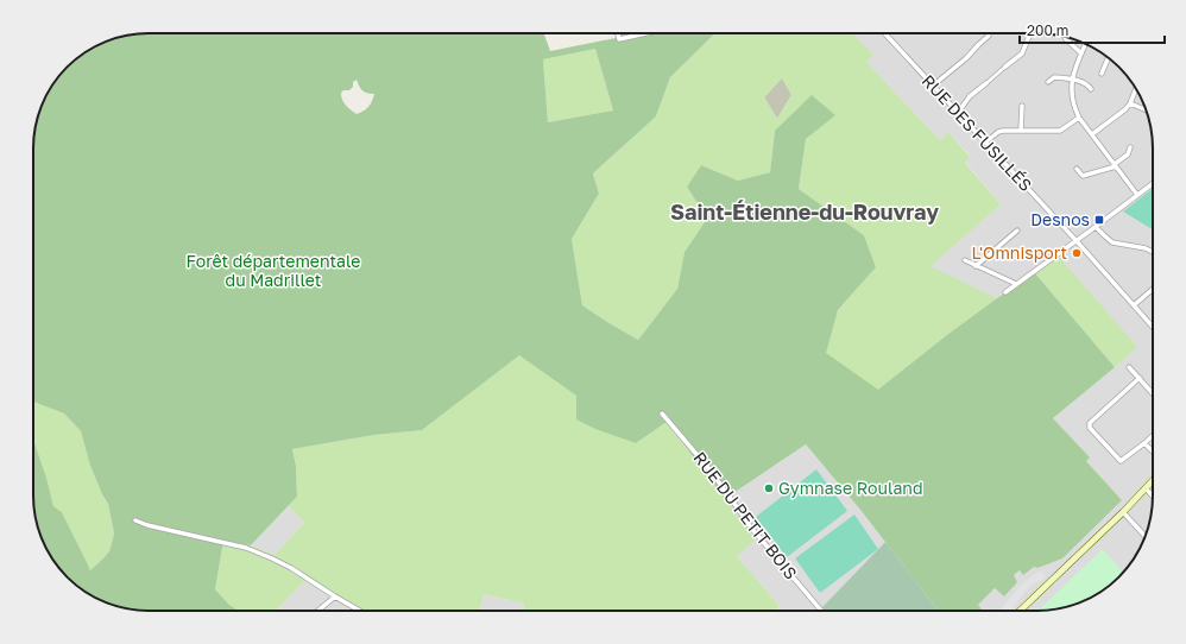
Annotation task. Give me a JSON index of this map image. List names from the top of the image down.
{
  "streets": {
    "street": ["RUE DES FUSILLÉS", "RUE DU PETIT BOIS"]
  },
  "districts": ["Saint-Étienne-du-Rouvray"],
  "parks": ["Forêt départementale du Madrillet"],
  "places": {
    "transit": ["Desnos"],
    "other": ["L'Omnisport", "Gymnase Rouland"]
  },
  "scale_bar": "200 m"
}
